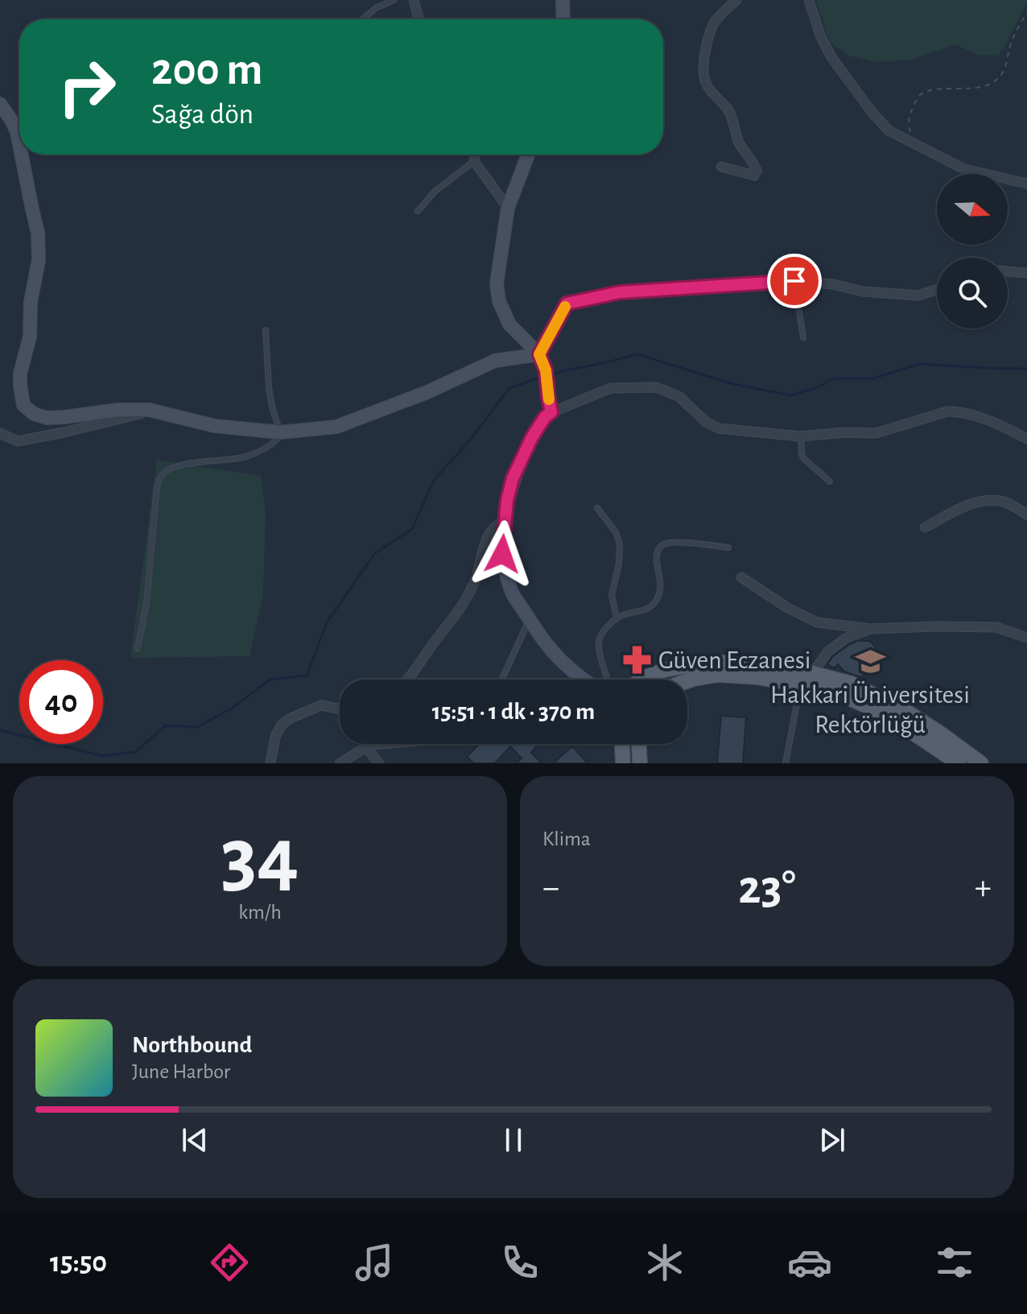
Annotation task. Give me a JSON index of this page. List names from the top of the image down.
{
  "places": {
    "pharmacy": ["Güven Eczanesi"],
    "school or university": ["Hakkari Üniversitesi Rektörlüğü"]
  },
  "north": "right",
  "page": {
    "turn": ["200 m", "Sağa dön"],
    "limit": "40",
    "trip": "15:51 · 1 dk · 370 m",
    "tile": [
      ["34", "km/h"],
      "Klima"
    ],
    "heat": ["−", "23°", "+"],
    "song": ["Northbound", "June Harbor"],
    "tabs": "15:50"
  }
}
